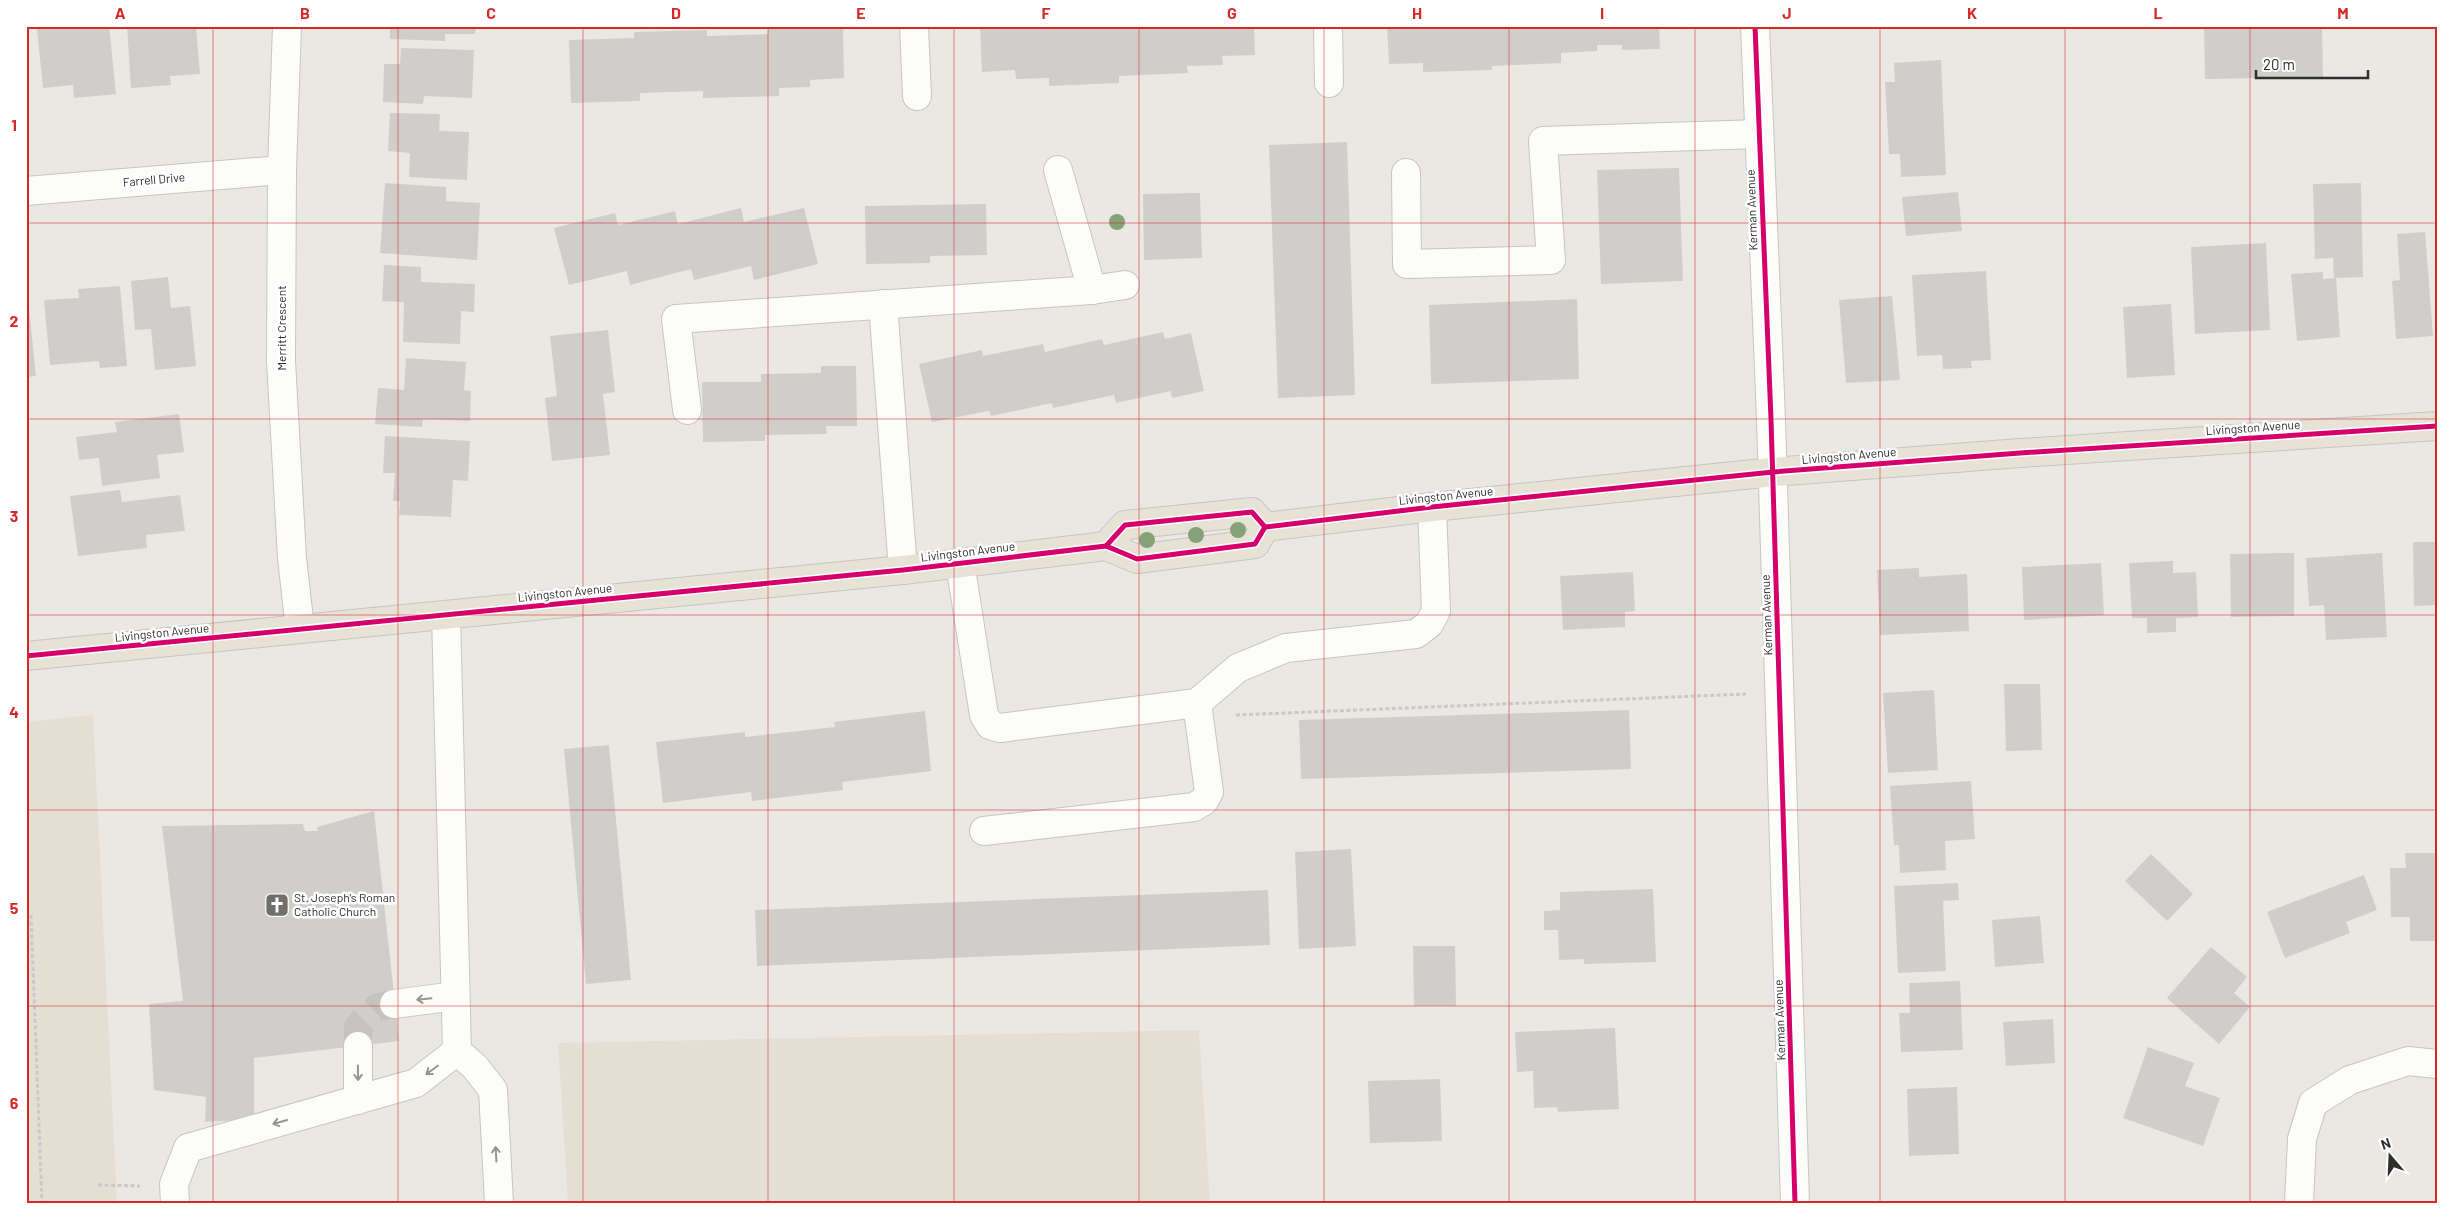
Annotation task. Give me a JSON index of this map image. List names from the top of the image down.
{
  "streets": {
    "main road": ["Livingston Avenue"],
    "street": ["Farrell Drive", "Kerman Avenue", "Merritt Crescent"]
  },
  "crossings": [
    ["Farrell Drive", "Merritt Crescent"],
    ["Kerman Avenue", "Livingston Avenue"],
    ["Merritt Crescent", "Livingston Avenue"]
  ],
  "places": {
    "church": ["St. Joseph's Roman Catholic Church"]
  },
  "scale_bar": "20 m",
  "north": "top",
  "grid": {
    "columns": [
      "A",
      "B",
      "C",
      "D",
      "E",
      "F",
      "G",
      "H",
      "I",
      "J",
      "K",
      "L",
      "M"
    ],
    "rows": [
      "1",
      "2",
      "3",
      "4",
      "5",
      "6"
    ]
  }
}
